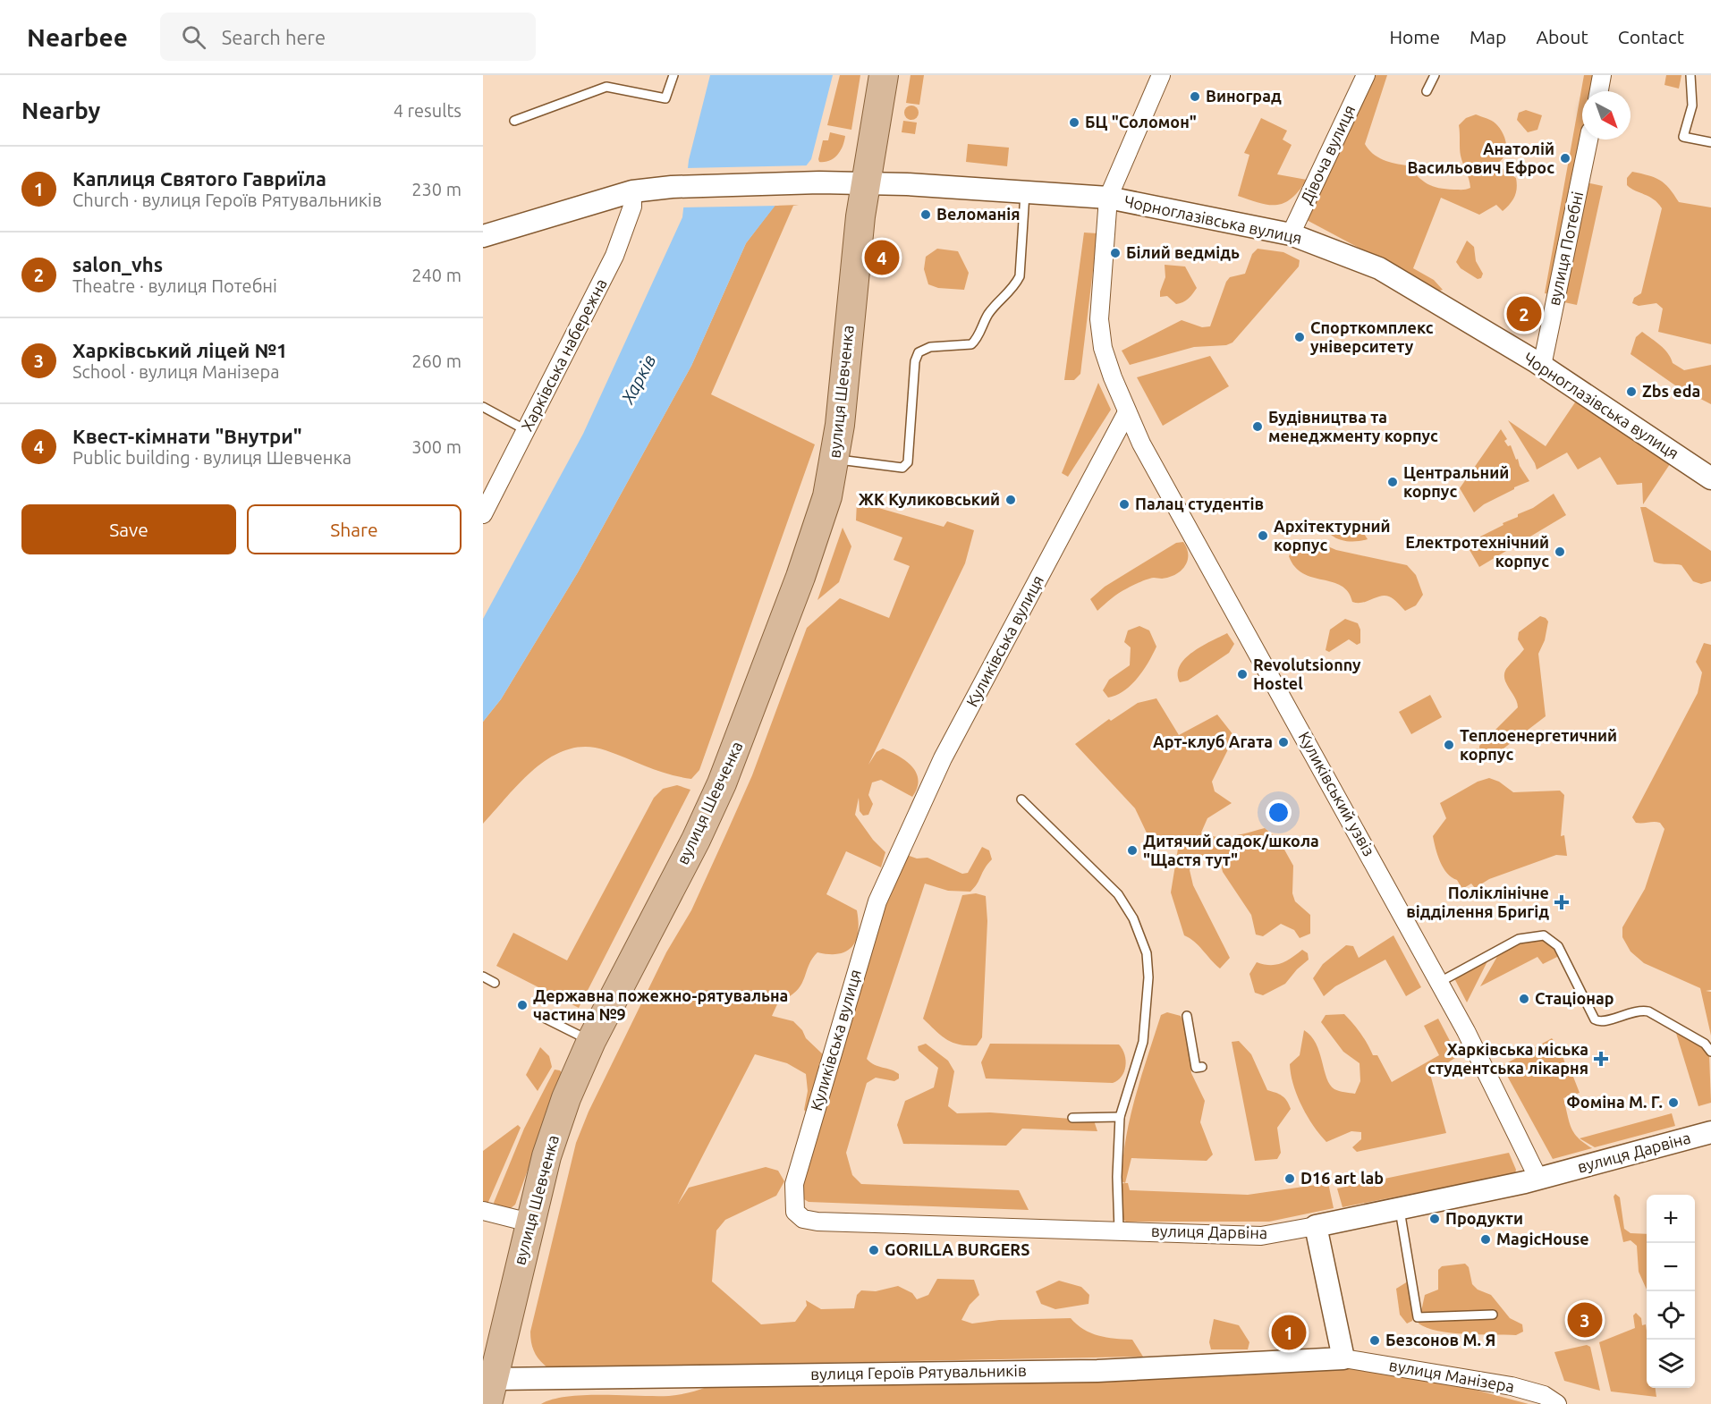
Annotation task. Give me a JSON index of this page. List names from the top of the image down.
{
  "streets": {
    "main road": ["вулиця Шевченка"],
    "street": [
      "Дівоча вулиця",
      "Чорноглазівська вулиця",
      "вулиця Потебні",
      "Харківська набережна",
      "Куликівська вулиця",
      "Куликівський узвіз",
      "вулиця Дарвіна",
      "вулиця Героїв Рятувальників",
      "вулиця Манізера"
    ]
  },
  "crossings": [
    ["Дівоча вулиця", "Чорноглазівська вулиця"],
    ["Чорноглазівська вулиця", "вулиця Потебні"],
    ["Чорноглазівська вулиця", "Харківська набережна"],
    ["Чорноглазівська вулиця", "вулиця Шевченка"],
    ["вулиця Шевченка", "вулиця Героїв Рятувальників"],
    ["Куликівська вулиця", "Куликівський узвіз"],
    ["Куликівська вулиця", "вулиця Дарвіна"],
    ["Куликівський узвіз", "вулиця Дарвіна"],
    ["вулиця Героїв Рятувальників", "вулиця Манізера"]
  ],
  "water": ["Харків"],
  "places": {
    "other": [
      "Виноград",
      "БЦ \"Соломон\"",
      "Анатолій Васильович Ефрос",
      "Веломанія",
      "Білий ведмідь",
      "Спорткомплекс університету",
      "Zbs eda",
      "Будівництва та менеджменту корпус",
      "Центральний корпус",
      "ЖК Куликовський",
      "Палац студентів",
      "Архітектурний корпус",
      "Електротехнічний корпус",
      "Revolutsionny Hostel",
      "Арт-клуб Агата",
      "Теплоенергетичний корпус",
      "Дитячий садок/школа \"Щастя тут\"",
      "Стаціонар",
      "Державна пожежно-рятувальна частина №9",
      "Фоміна М. Г.",
      "D16 art lab",
      "Продукти",
      "MagicHouse",
      "GORILLA BURGERS",
      "Безсонов М. Я"
    ],
    "health": ["Поліклінічне відділення Бригід", "Харківська міська студентська лікарня"]
  },
  "north": "bottom right",
  "page": {
    "header": "Nearbee",
    "search": "Search here",
    "nav": [
      "Home",
      "Map",
      "About",
      "Contact"
    ],
    "heading": ["Nearby", "4 results"],
    "list": [
      {
        "mark": "1",
        "name": "Каплиця Святого Гавриїла",
        "note": "Church · вулиця Героїв Рятувальників",
        "value": "230 m"
      },
      {
        "mark": "2",
        "name": "salon_vhs",
        "note": "Theatre · вулиця Потебні",
        "value": "240 m"
      },
      {
        "mark": "3",
        "name": "Харківський ліцей №1",
        "note": "School · вулиця Манізера",
        "value": "260 m"
      },
      {
        "mark": "4",
        "name": "Квест-кімнати \"Внутри\"",
        "note": "Public building · вулиця Шевченка",
        "value": "300 m"
      }
    ],
    "pins": [
      "4",
      "2",
      "3",
      "1"
    ],
    "buttons": ["Save", "Share"],
    "map_buttons": ["+", "−"]
  }
}
